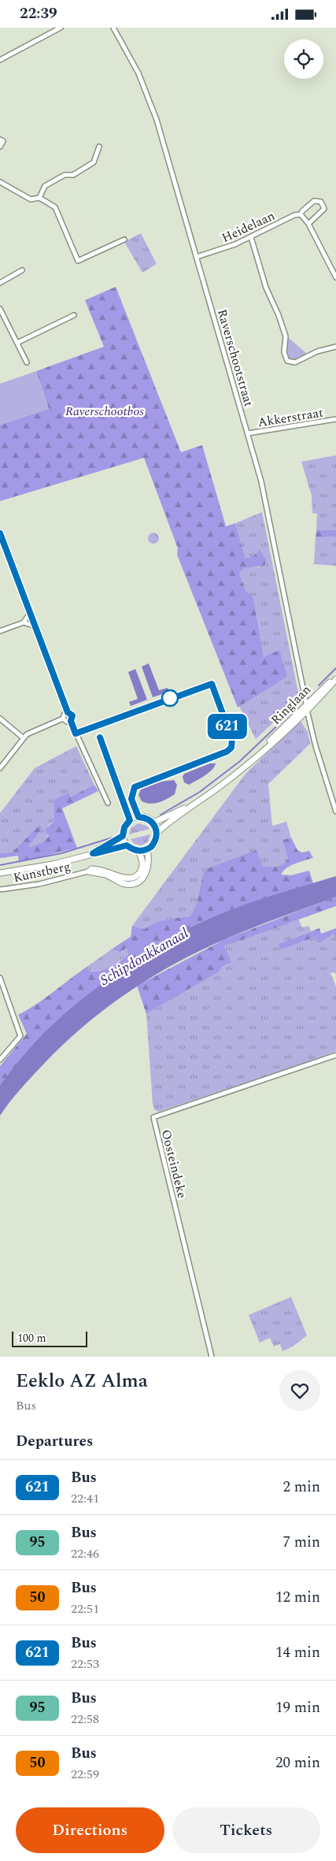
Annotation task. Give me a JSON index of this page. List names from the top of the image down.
{
  "streets": {
    "main road": ["Ringlaan"],
    "street": [
      "Heidelaan",
      "Raverschootstraat",
      "Akkerstraat",
      "Kunstberg",
      "Oosteindeke"
    ]
  },
  "crossings": [
    ["Heidelaan", "Raverschootstraat"],
    ["Raverschootstraat", "Akkerstraat"],
    ["Raverschootstraat", "Ringlaan"]
  ],
  "water": ["Schipdonkkanaal"],
  "parks": ["Raverschootbos"],
  "lines": ["bus line 621"],
  "scale_bar": "100 m",
  "page": {
    "status": "22:39",
    "on_map": "621",
    "scale": "100 m",
    "heading": [
      ["Eeklo AZ Alma", "Bus"],
      "Departures"
    ],
    "list": [
      {
        "mark": "621",
        "name": "Bus",
        "note": "22:41",
        "value": "2 min"
      },
      {
        "mark": "95",
        "name": "Bus",
        "note": "22:46",
        "value": "7 min"
      },
      {
        "mark": "50",
        "name": "Bus",
        "note": "22:51",
        "value": "12 min"
      },
      {
        "mark": "621",
        "name": "Bus",
        "note": "22:53",
        "value": "14 min"
      },
      {
        "mark": "95",
        "name": "Bus",
        "note": "22:58",
        "value": "19 min"
      },
      {
        "mark": "50",
        "name": "Bus",
        "note": "22:59",
        "value": "20 min"
      }
    ],
    "buttons": ["Directions", "Tickets"]
  }
}
